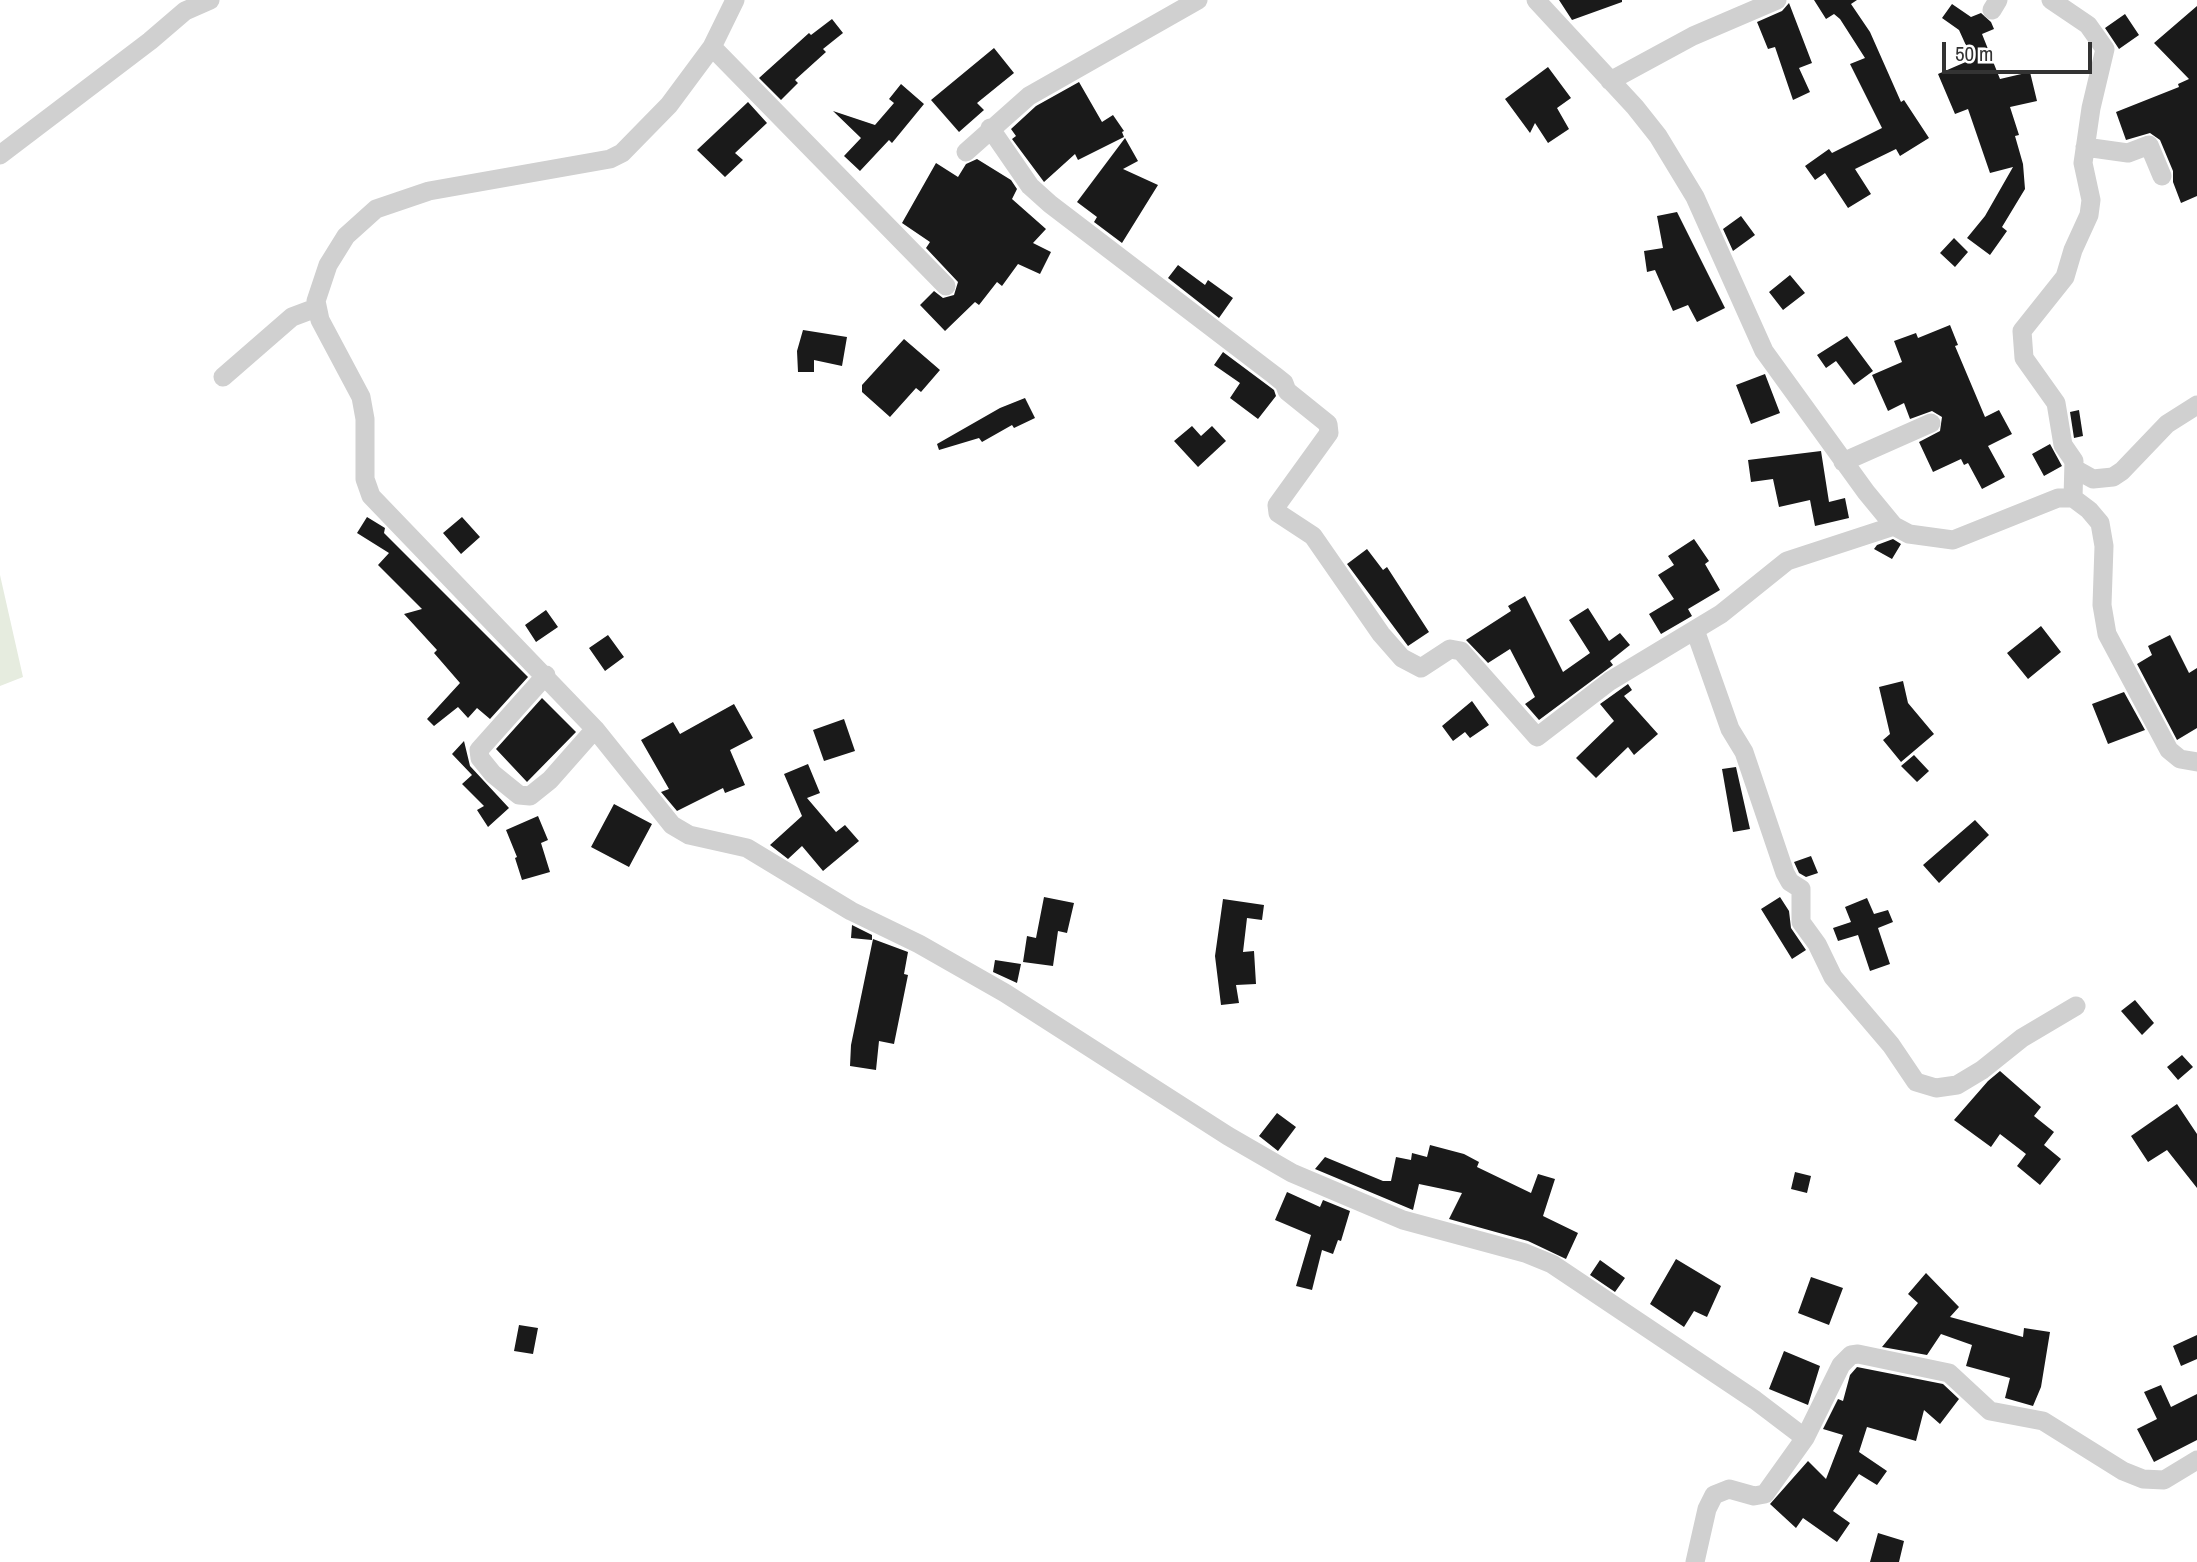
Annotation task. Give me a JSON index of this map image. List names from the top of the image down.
{
  "scale_bar": "50 m"
}
